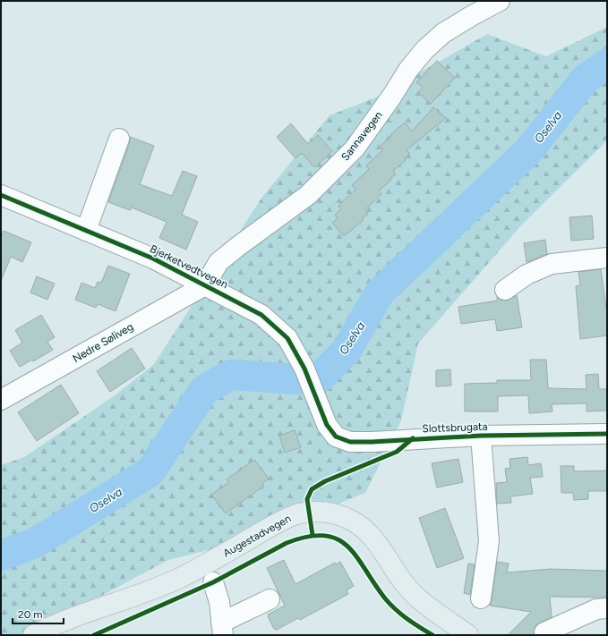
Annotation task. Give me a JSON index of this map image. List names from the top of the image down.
{
  "streets": {
    "main road": ["Augestadvegen"],
    "street": [
      "Sannavegen",
      "Bjerketvedtvegen",
      "Nedre Søliveg",
      "Slottsbrugata"
    ]
  },
  "crossings": [
    ["Sannavegen", "Bjerketvedtvegen"],
    ["Sannavegen", "Nedre Søliveg"],
    ["Bjerketvedtvegen", "Nedre Søliveg"],
    ["Bjerketvedtvegen", "Slottsbrugata"]
  ],
  "water": ["Oselva"],
  "scale_bar": "20 m"
}
